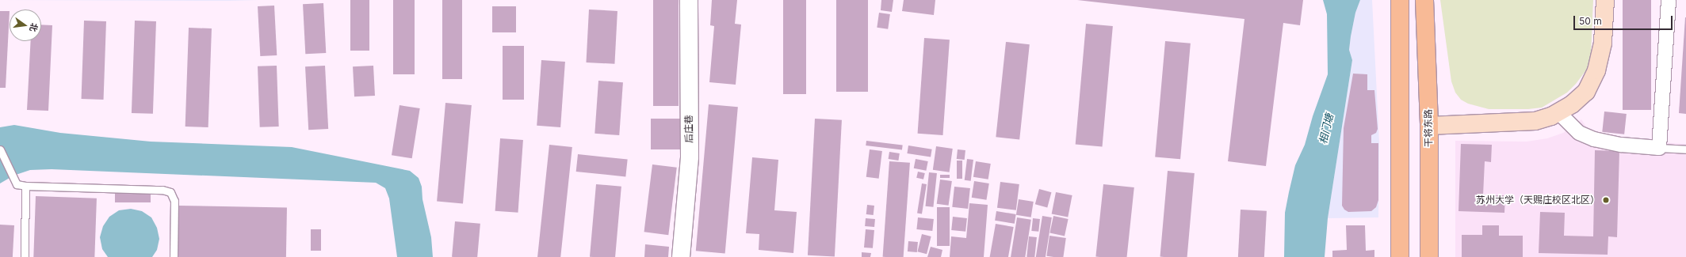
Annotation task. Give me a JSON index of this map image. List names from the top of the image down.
{
  "streets": {
    "main road": ["干将东路"],
    "street": ["后庄巷"]
  },
  "water": ["相门塘"],
  "places": ["苏州大学（天赐庄校区北区）"],
  "scale_bar": "50 m",
  "north": "right"
}
